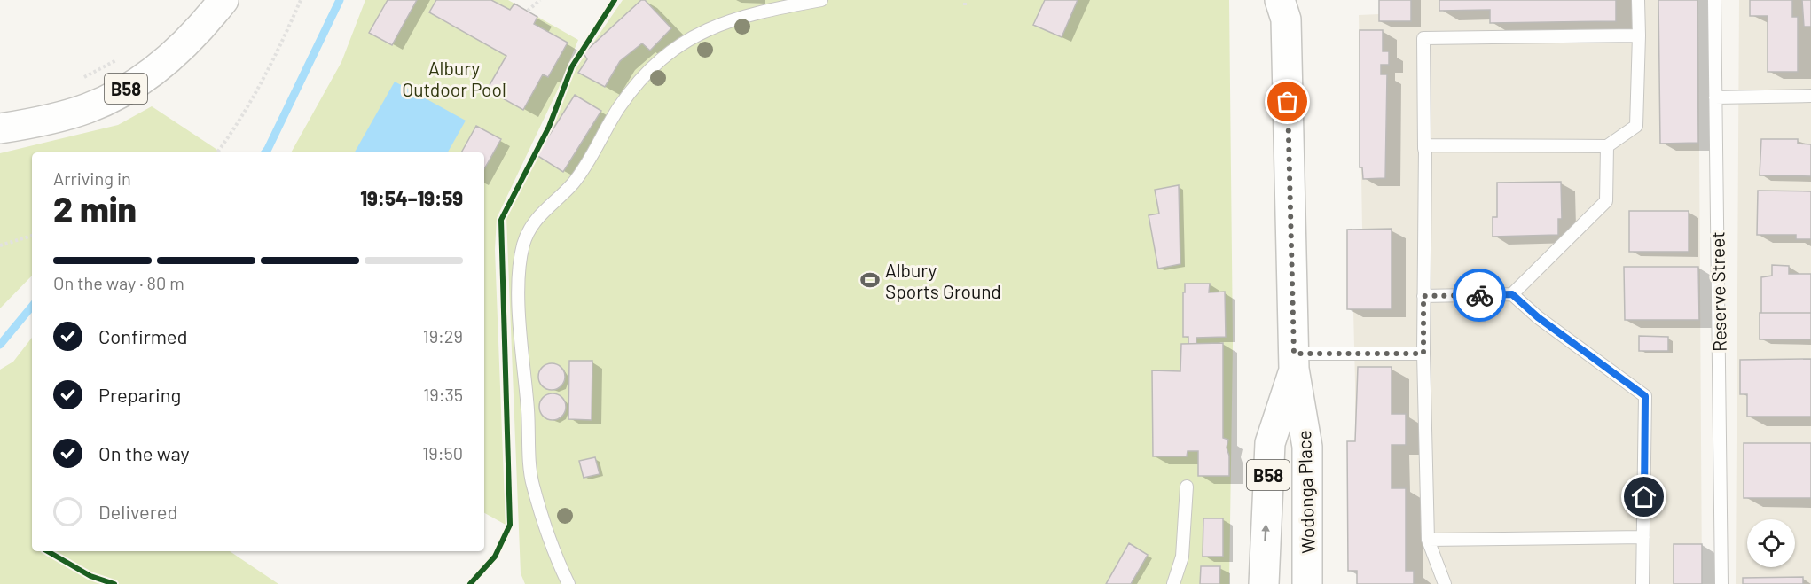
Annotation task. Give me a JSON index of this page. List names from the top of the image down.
{
  "streets": {
    "main road": ["B58", "Wodonga Place"],
    "lane": ["Reserve Street"]
  },
  "parks": ["Albury Outdoor Pool"],
  "places": {
    "sports": ["Albury Sports Ground"]
  },
  "page": {
    "heading": ["2 min", "Arriving in", "19:54–19:59"],
    "bar": "On the way · 80 m",
    "list": [
      ["Confirmed", "19:29"],
      ["Preparing", "19:35"],
      ["On the way", "19:50"],
      "Delivered"
    ]
  }
}
